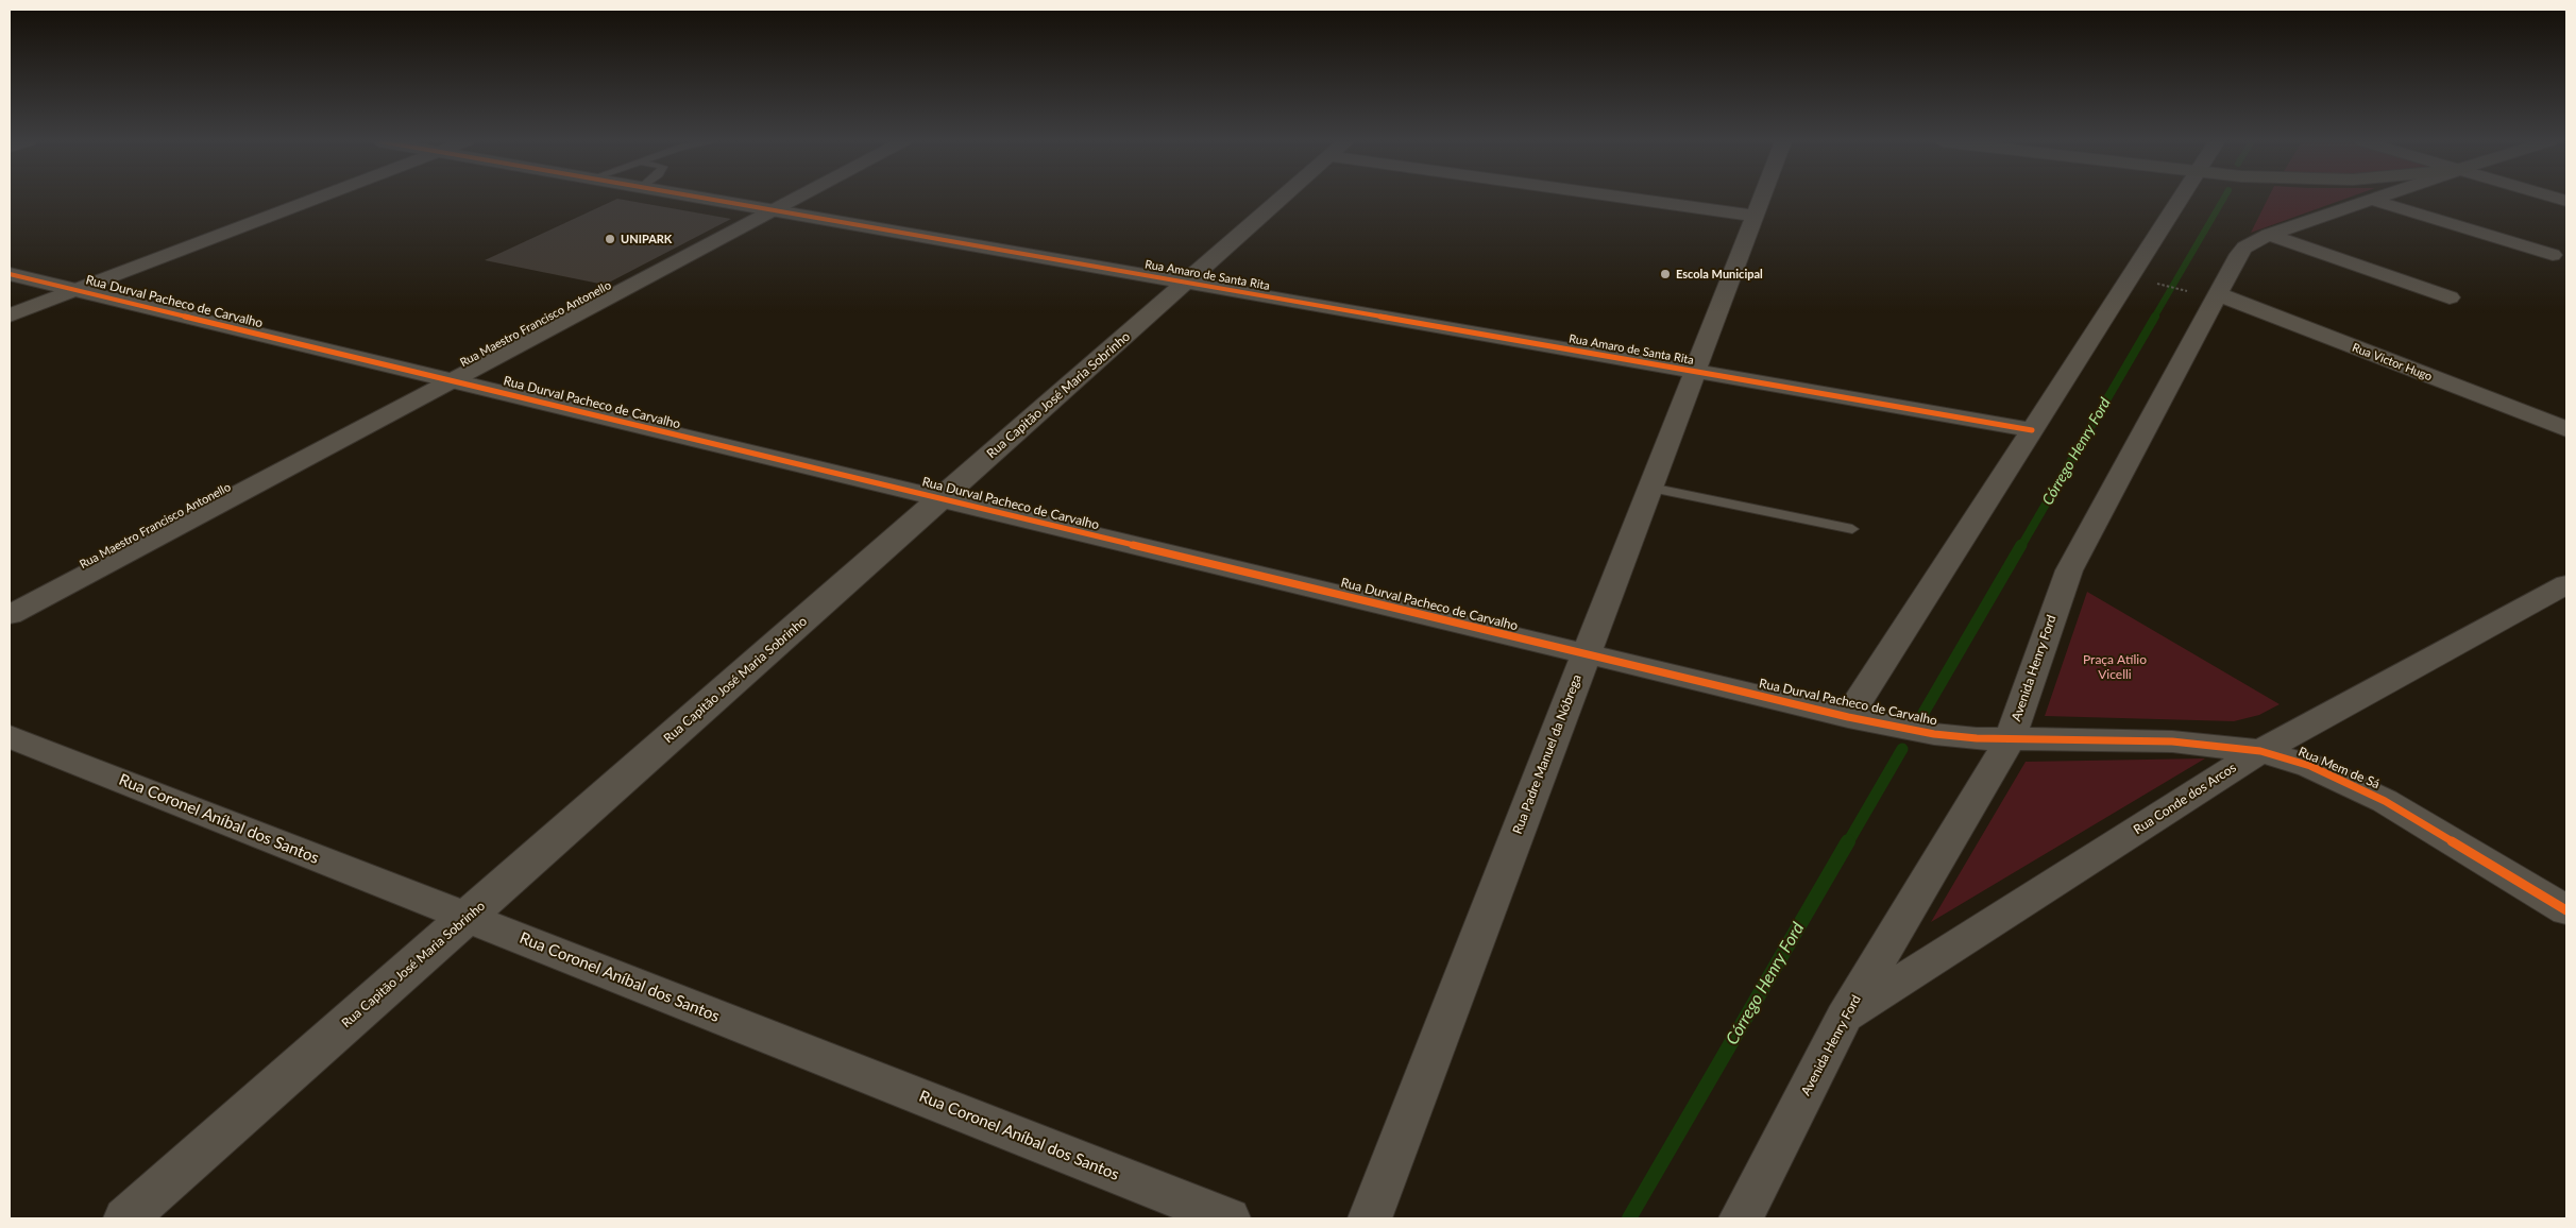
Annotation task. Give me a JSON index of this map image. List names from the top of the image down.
{
  "streets": {
    "street": [
      "Rua Amaro de Santa Rita",
      "Rua Durval Pacheco de Carvalho",
      "Rua Maestro Francisco Antonello",
      "Rua Victor Hugo",
      "Rua Capitão José Maria Sobrinho",
      "Avenida Henry Ford",
      "Rua Padre Manuel da Nóbrega",
      "Rua Mem de Sá",
      "Rua Conde dos Arcos",
      "Rua Coronel Aníbal dos Santos"
    ]
  },
  "crossings": [
    ["Rua Amaro de Santa Rita", "Rua Maestro Francisco Antonello"],
    ["Rua Amaro de Santa Rita", "Rua Capitão José Maria Sobrinho"],
    ["Rua Amaro de Santa Rita", "Rua Padre Manuel da Nóbrega"],
    ["Rua Durval Pacheco de Carvalho", "Rua Maestro Francisco Antonello"],
    ["Rua Durval Pacheco de Carvalho", "Rua Capitão José Maria Sobrinho"],
    ["Rua Durval Pacheco de Carvalho", "Avenida Henry Ford"],
    ["Rua Durval Pacheco de Carvalho", "Rua Padre Manuel da Nóbrega"],
    ["Rua Durval Pacheco de Carvalho", "Rua Mem de Sá"],
    ["Rua Victor Hugo", "Avenida Henry Ford"],
    ["Rua Capitão José Maria Sobrinho", "Rua Coronel Aníbal dos Santos"],
    ["Avenida Henry Ford", "Rua Mem de Sá"],
    ["Avenida Henry Ford", "Rua Conde dos Arcos"],
    ["Rua Mem de Sá", "Rua Conde dos Arcos"]
  ],
  "water": ["Córrego Henry Ford"],
  "parks": ["Praça Atílio Vicelli"],
  "places": ["UNIPARK", "Escola Municipal"]
}
